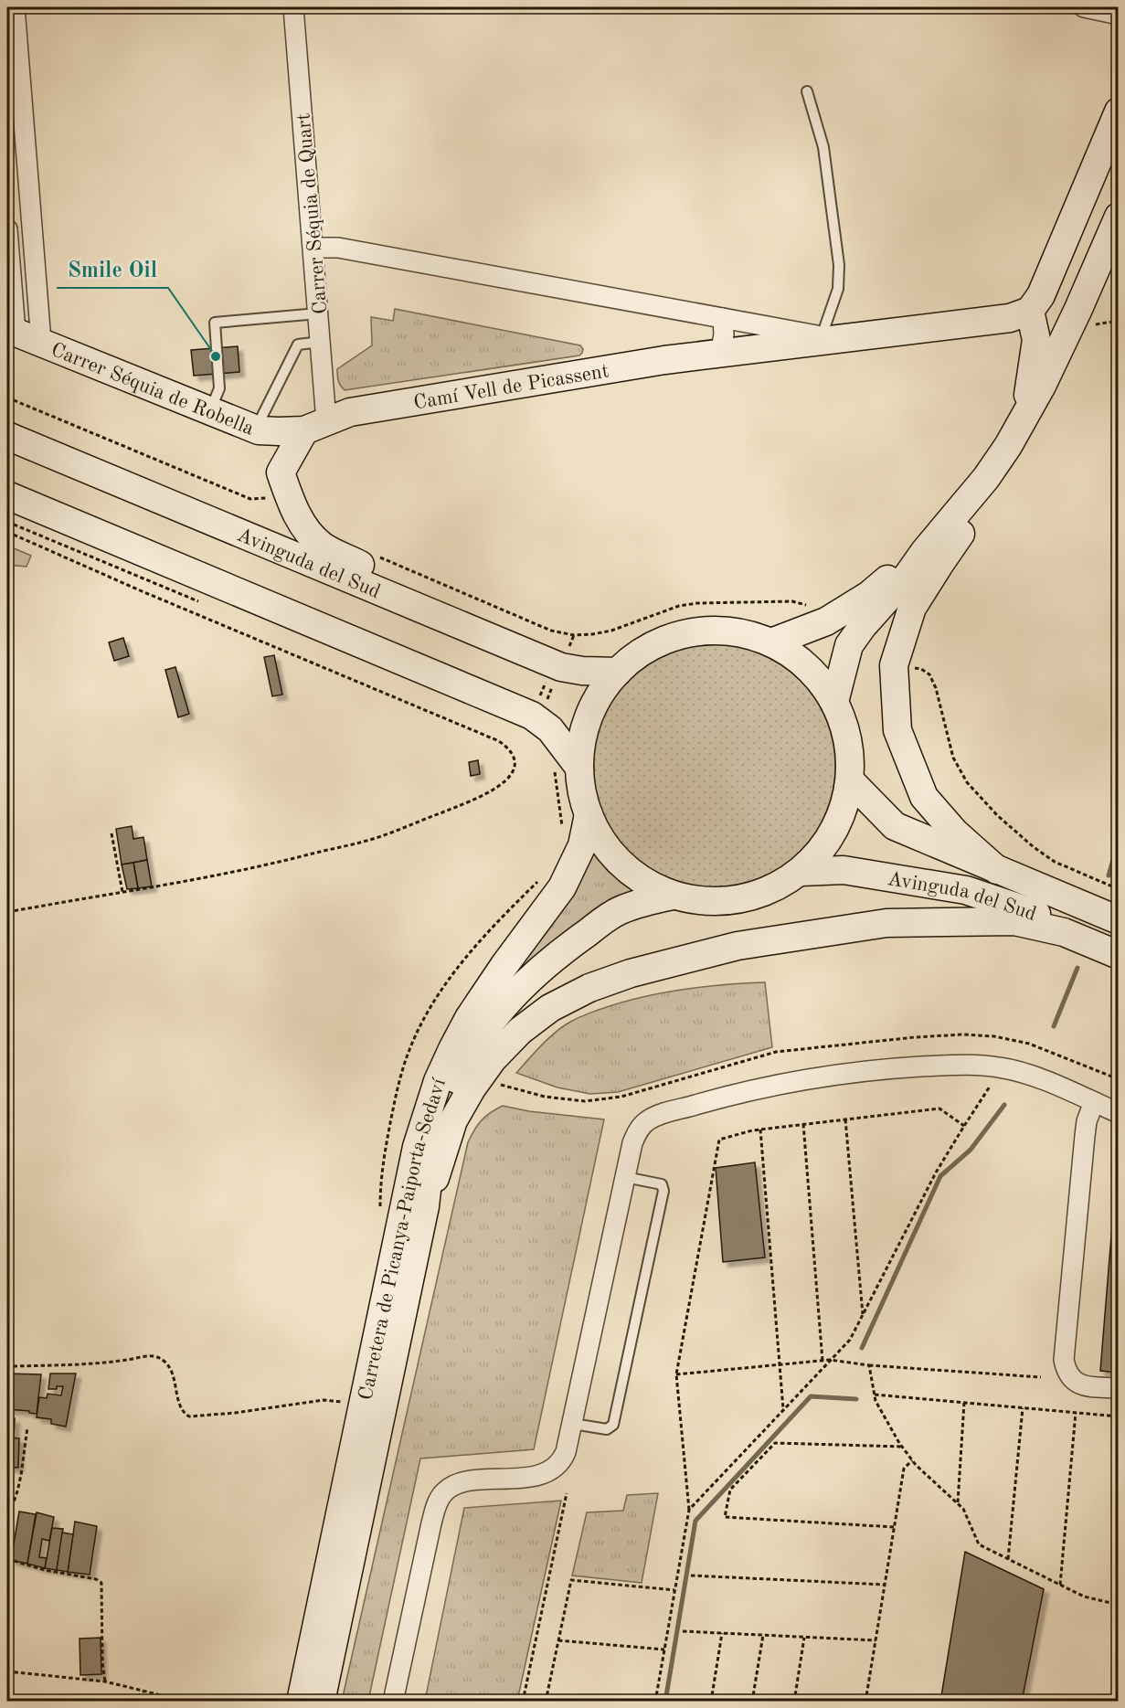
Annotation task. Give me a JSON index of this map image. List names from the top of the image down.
{
  "streets": {
    "main road": [
      "Camí Vell de Picassent",
      "Carrer Séquia de Robella",
      "Avinguda del Sud",
      "Carretera de Picanya-Paiporta-Sedaví"
    ],
    "street": ["Carrer Séquia de Quart"]
  },
  "crossings": [
    ["Carrer Séquia de Quart", "Camí Vell de Picassent"],
    ["Carrer Séquia de Quart", "Carrer Séquia de Robella"],
    ["Camí Vell de Picassent", "Carrer Séquia de Robella"]
  ],
  "places": ["Smile Oil"]
}
